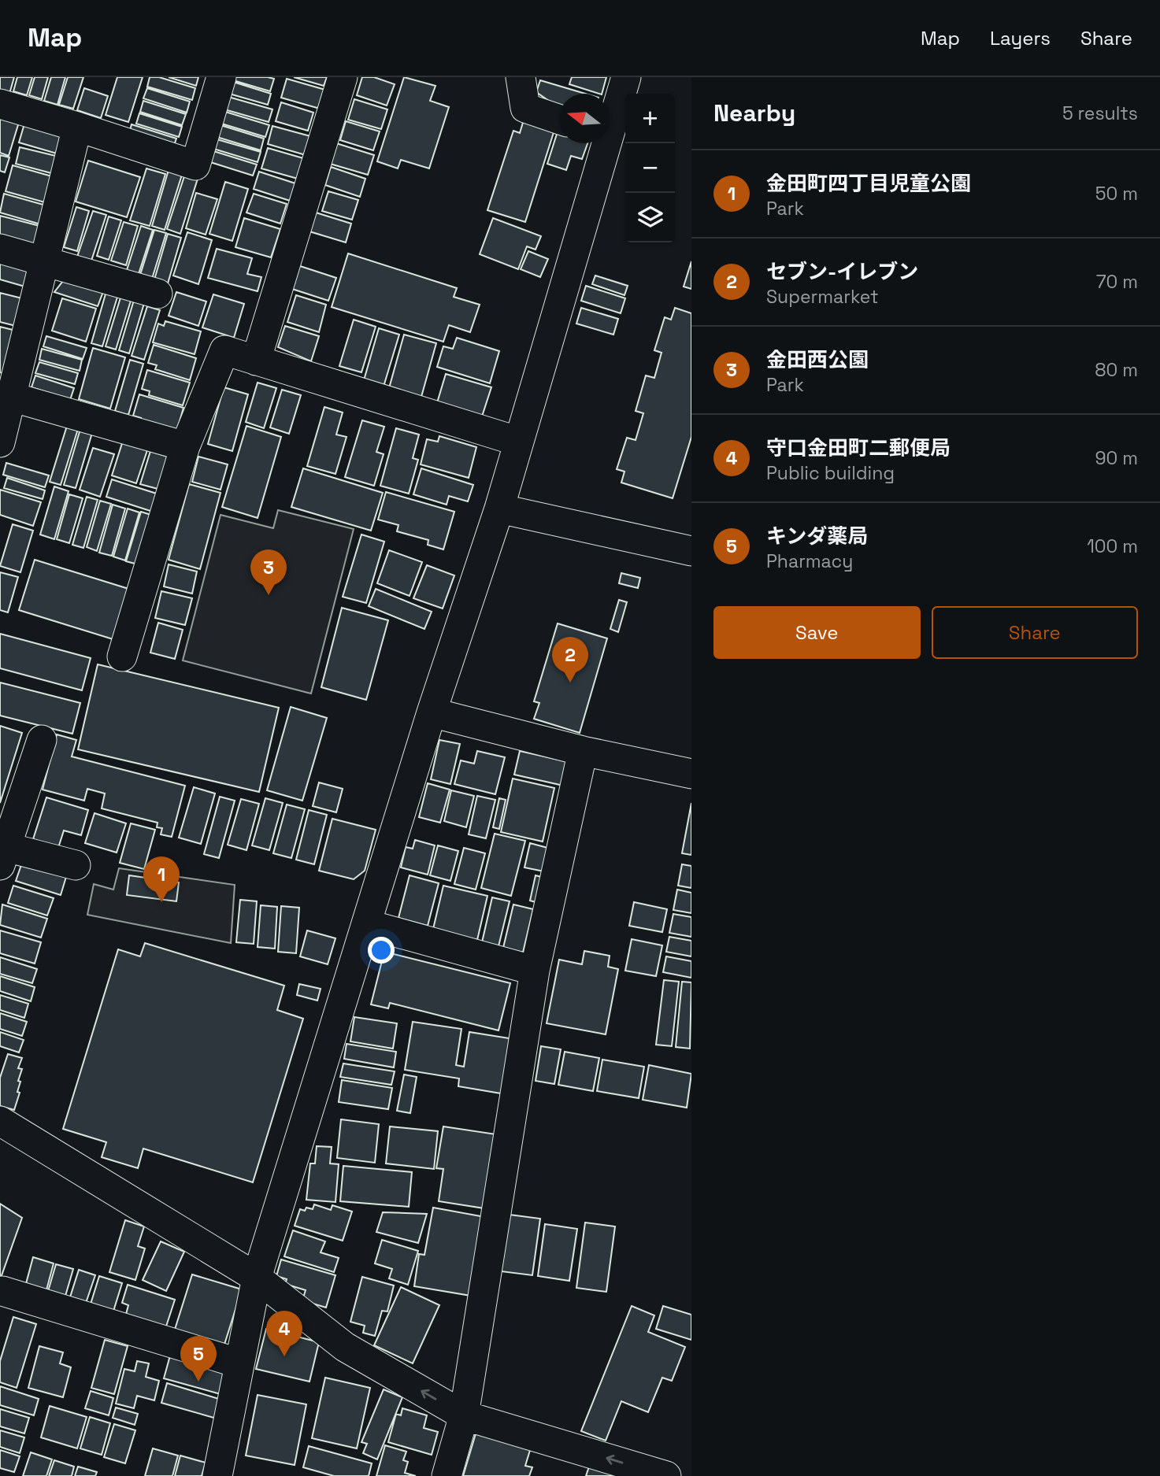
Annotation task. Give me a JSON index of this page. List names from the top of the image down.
{
  "north": "left",
  "page": {
    "header": "Map",
    "nav": ["Map", "Layers", "Share"],
    "heading": ["Nearby", "5 results"],
    "map_buttons": ["+", "−"],
    "list": [
      {
        "mark": "1",
        "name": "金田町四丁目児童公園",
        "note": "Park",
        "value": "50 m"
      },
      {
        "mark": "2",
        "name": "セブン-イレブン",
        "note": "Supermarket",
        "value": "70 m"
      },
      {
        "mark": "3",
        "name": "金田西公園",
        "note": "Park",
        "value": "80 m"
      },
      {
        "mark": "4",
        "name": "守口金田町二郵便局",
        "note": "Public building",
        "value": "90 m"
      },
      {
        "mark": "5",
        "name": "キンダ薬局",
        "note": "Pharmacy",
        "value": "100 m"
      }
    ],
    "pins": [
      "3",
      "2",
      "1",
      "4",
      "5"
    ],
    "buttons": ["Save", "Share"]
  }
}
